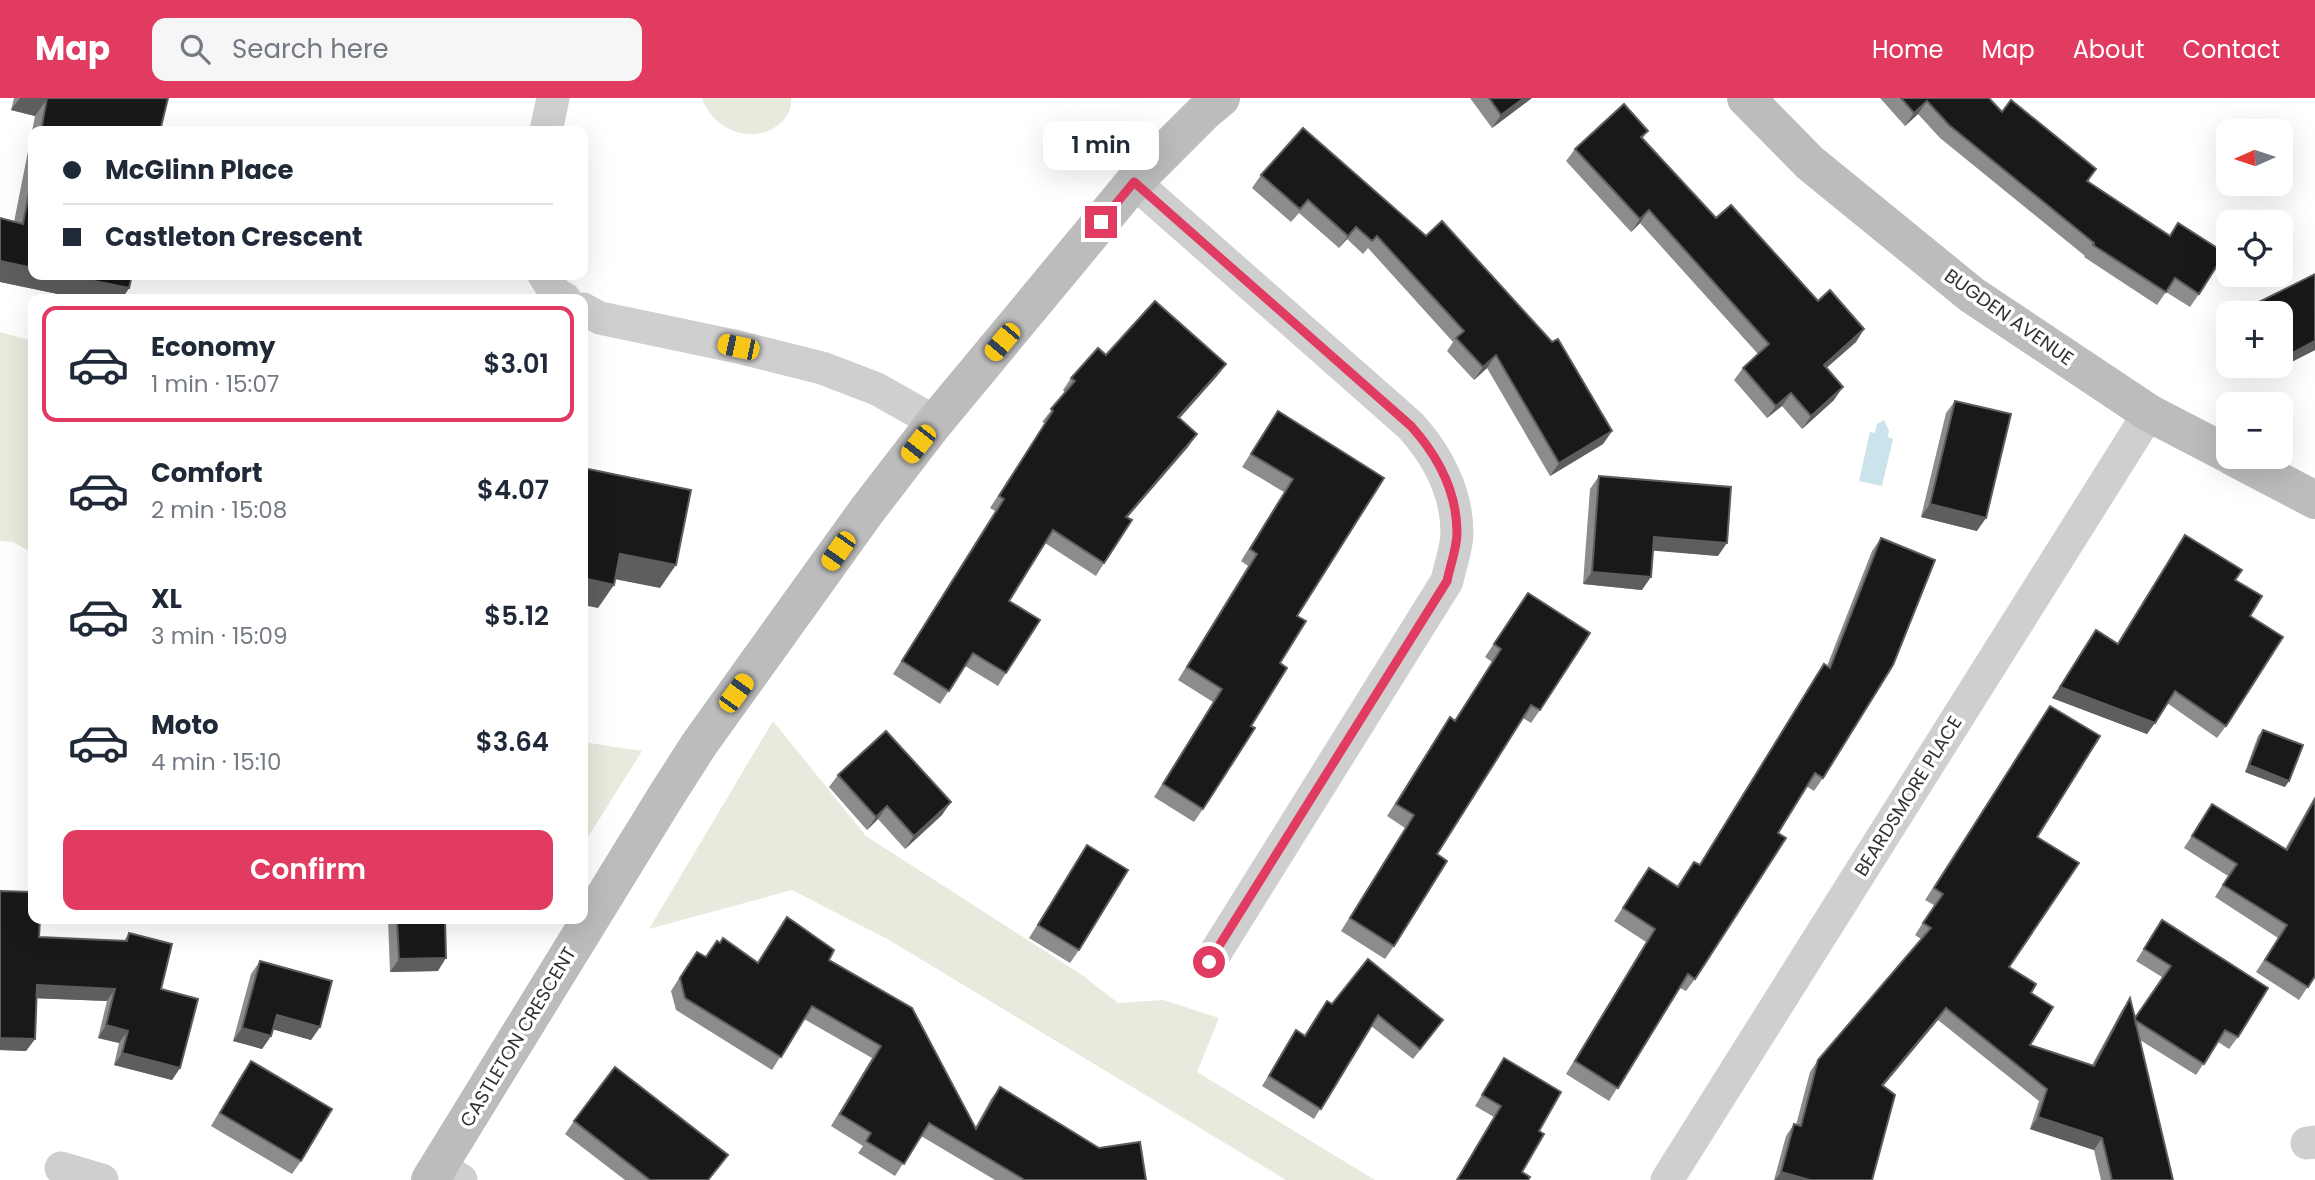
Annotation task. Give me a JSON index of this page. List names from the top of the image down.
{
  "streets": {
    "street": ["BUGDEN AVENUE", "BEARDSMORE PLACE", "CASTLETON CRESCENT"]
  },
  "crossings": [
    ["BUGDEN AVENUE", "BEARDSMORE PLACE"]
  ],
  "north": "left",
  "page": {
    "header": "Map",
    "search": "Search here",
    "nav": [
      "Home",
      "Map",
      "About",
      "Contact"
    ],
    "map_buttons": ["+", "−"],
    "bubble": "1 min",
    "banner": ["McGlinn Place", "Castleton Crescent"],
    "list": [
      {
        "name": "Economy",
        "note": "1 min · 15:07",
        "value": "$3.01"
      },
      {
        "name": "Comfort",
        "note": "2 min · 15:08",
        "value": "$4.07"
      },
      {
        "name": "XL",
        "note": "3 min · 15:09",
        "value": "$5.12"
      },
      {
        "name": "Moto",
        "note": "4 min · 15:10",
        "value": "$3.64"
      }
    ],
    "buttons": "Confirm"
  }
}
